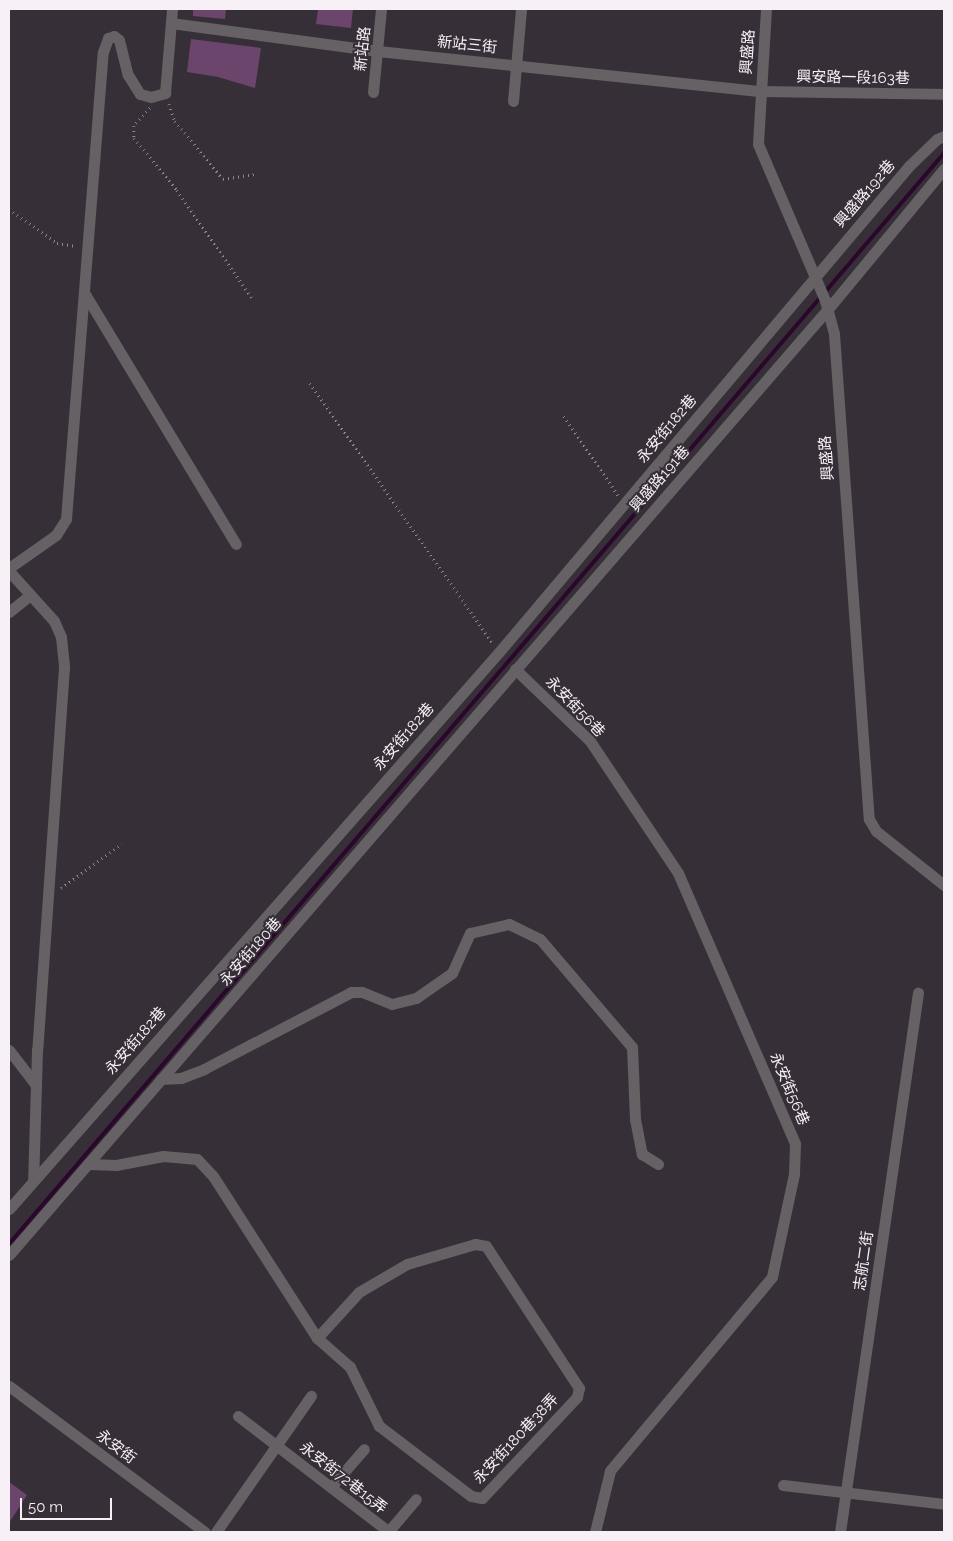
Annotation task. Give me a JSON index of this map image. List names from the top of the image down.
{
  "streets": {
    "street": [
      "新站三街",
      "新站路",
      "興盛路",
      "興安路一段163巷",
      "興盛路192巷",
      "永安街182巷",
      "興盛路191巷",
      "永安街56巷",
      "永安街180巷",
      "志航二街",
      "永安街180巷38弄",
      "永安街",
      "永安街72巷15弄"
    ]
  },
  "crossings": [
    ["新站三街", "新站路"],
    ["新站三街", "興盛路"],
    ["新站三街", "興安路一段163巷"],
    ["興盛路", "興安路一段163巷"],
    ["興盛路", "興盛路192巷"],
    ["興盛路", "永安街182巷"],
    ["興盛路", "興盛路191巷"],
    ["興盛路192巷", "永安街182巷"],
    ["興盛路191巷", "永安街56巷"],
    ["興盛路191巷", "永安街180巷"],
    ["永安街56巷", "永安街180巷"],
    ["永安街180巷", "永安街180巷38弄"]
  ],
  "scale_bar": "50 m"
}
